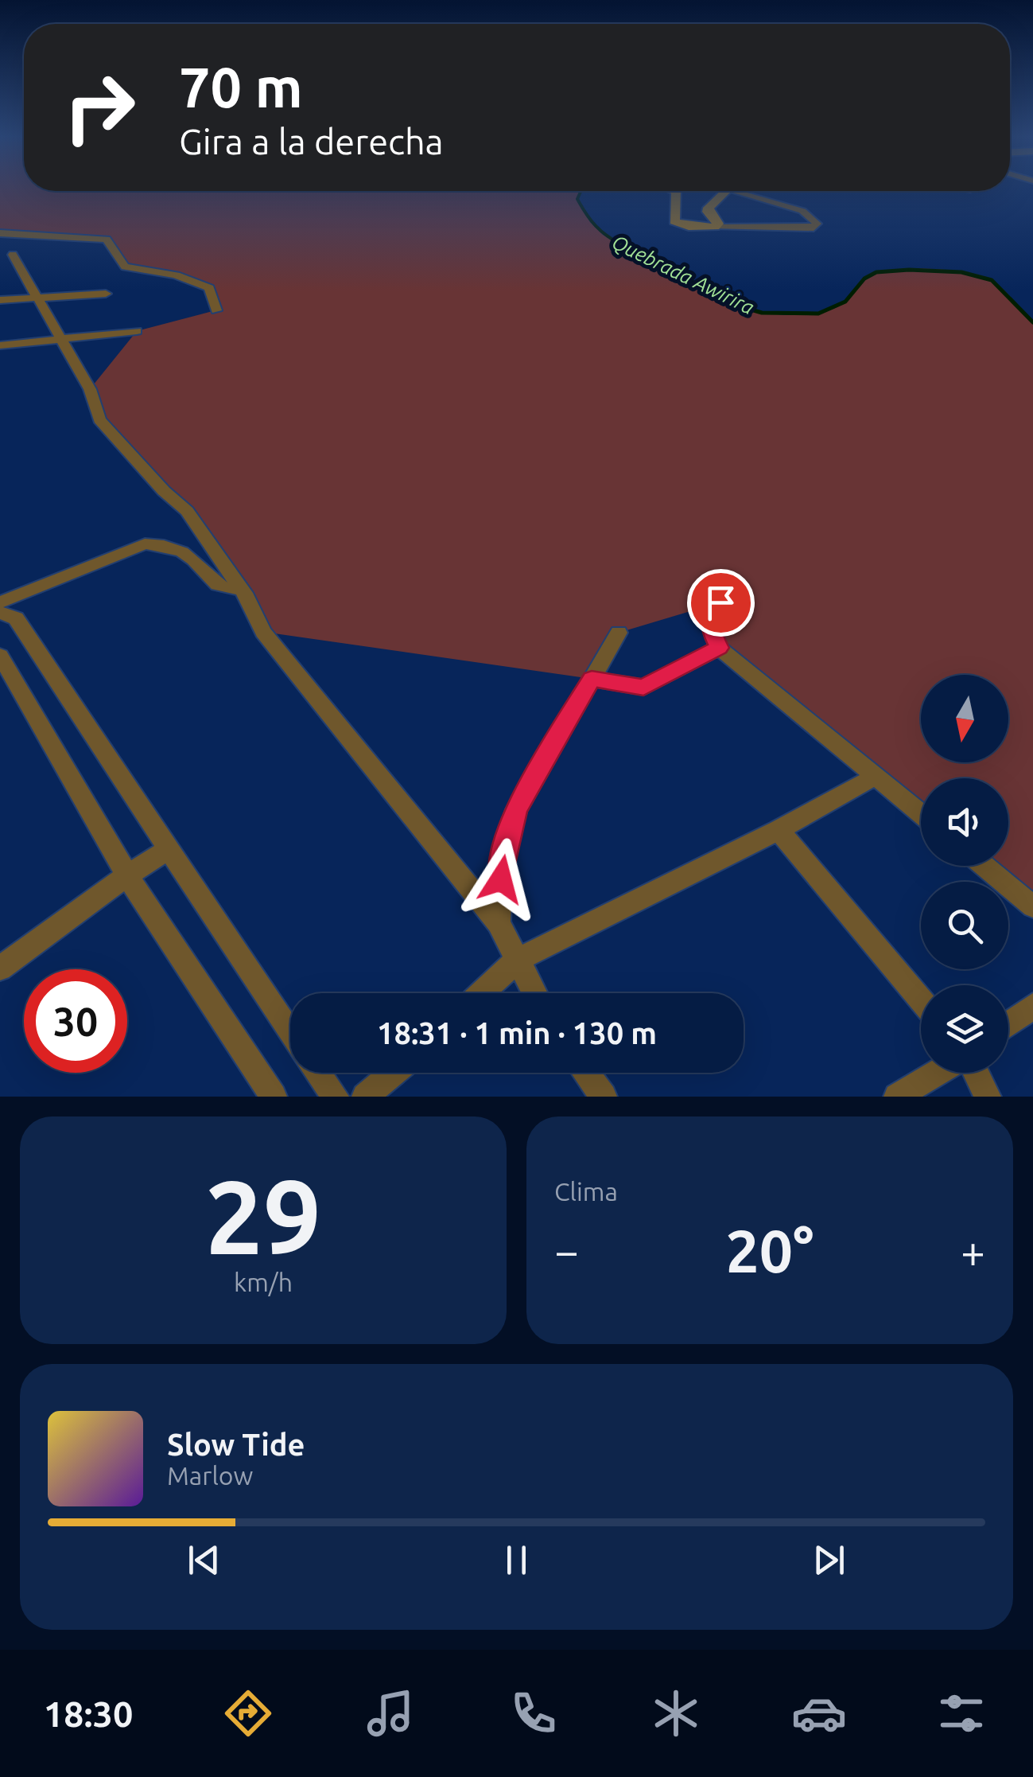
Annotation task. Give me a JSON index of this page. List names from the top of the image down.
{
  "water": ["Quebrada Awirira"],
  "north": "bottom",
  "page": {
    "turn": ["70 m", "Gira a la derecha"],
    "limit": "30",
    "trip": "18:31 · 1 min · 130 m",
    "tile": [
      ["29", "km/h"],
      "Clima"
    ],
    "heat": ["−", "20°", "+"],
    "song": ["Slow Tide", "Marlow"],
    "tabs": "18:30"
  }
}
